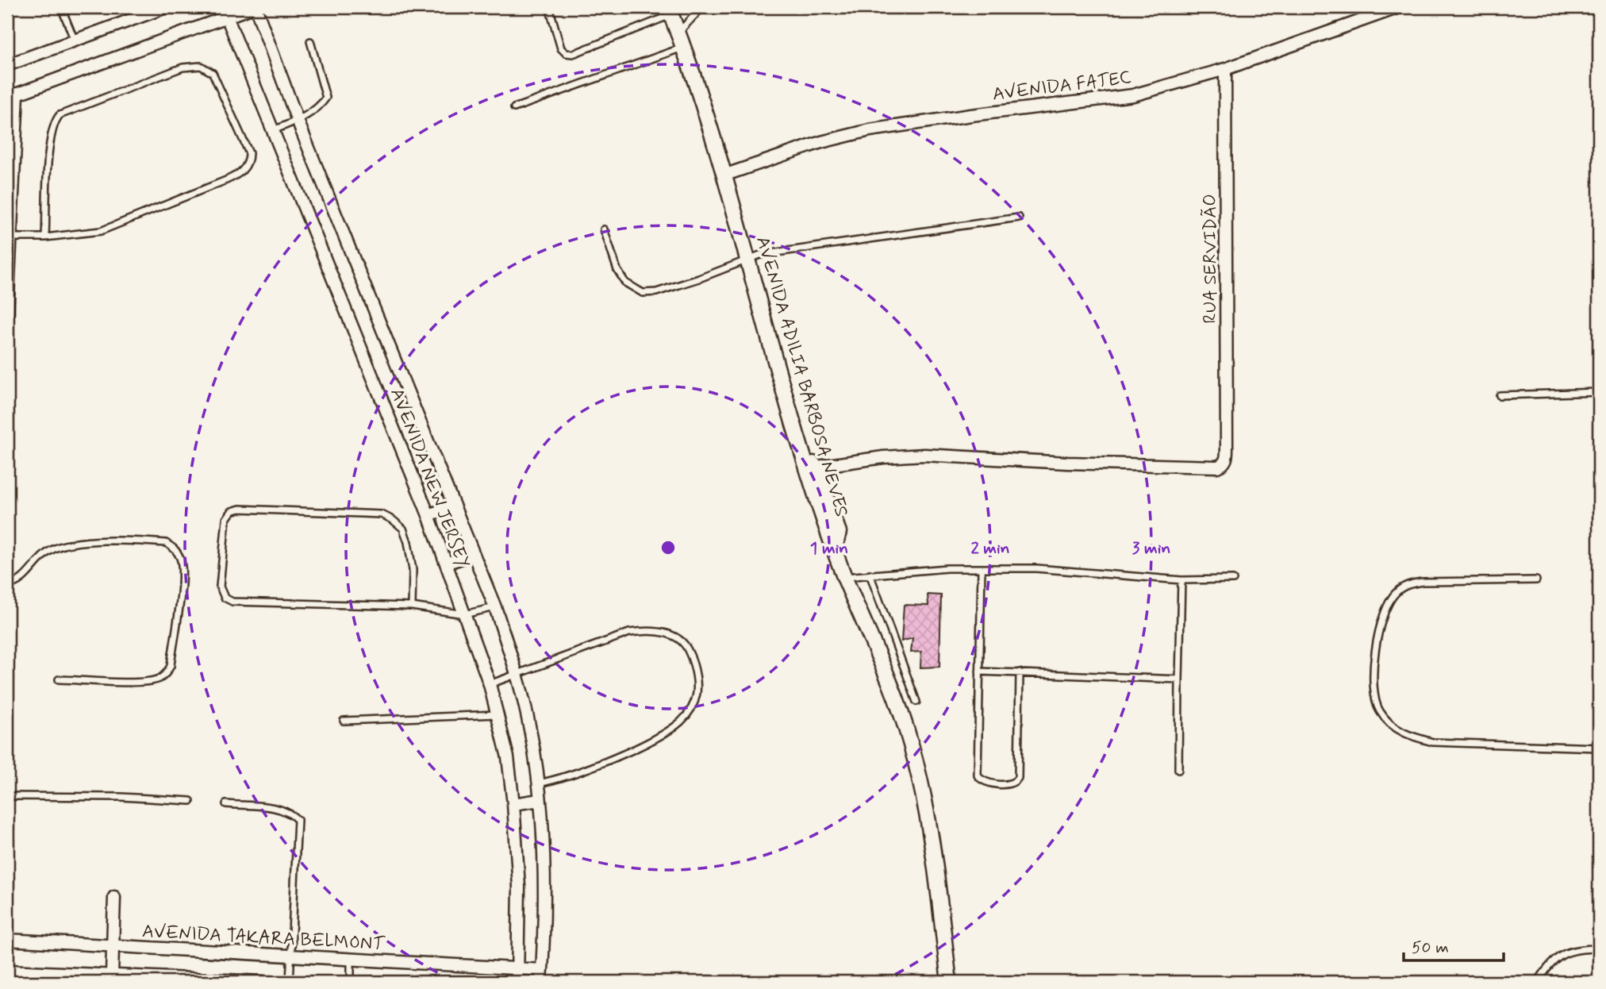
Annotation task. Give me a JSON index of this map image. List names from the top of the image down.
{
  "streets": {
    "street": [
      "AVENIDA FATEC",
      "RUA SERVIDÃO",
      "AVENIDA ADILIA BARBOSA NEVES",
      "AVENIDA NEW JERSEY",
      "AVENIDA TAKARA BELMONT"
    ]
  },
  "crossings": [
    ["AVENIDA FATEC", "RUA SERVIDÃO"],
    ["AVENIDA FATEC", "AVENIDA ADILIA BARBOSA NEVES"],
    ["AVENIDA NEW JERSEY", "AVENIDA TAKARA BELMONT"]
  ],
  "scale_bar": "50 m",
  "rings": ["1 min", "2 min", "3 min"]
}
